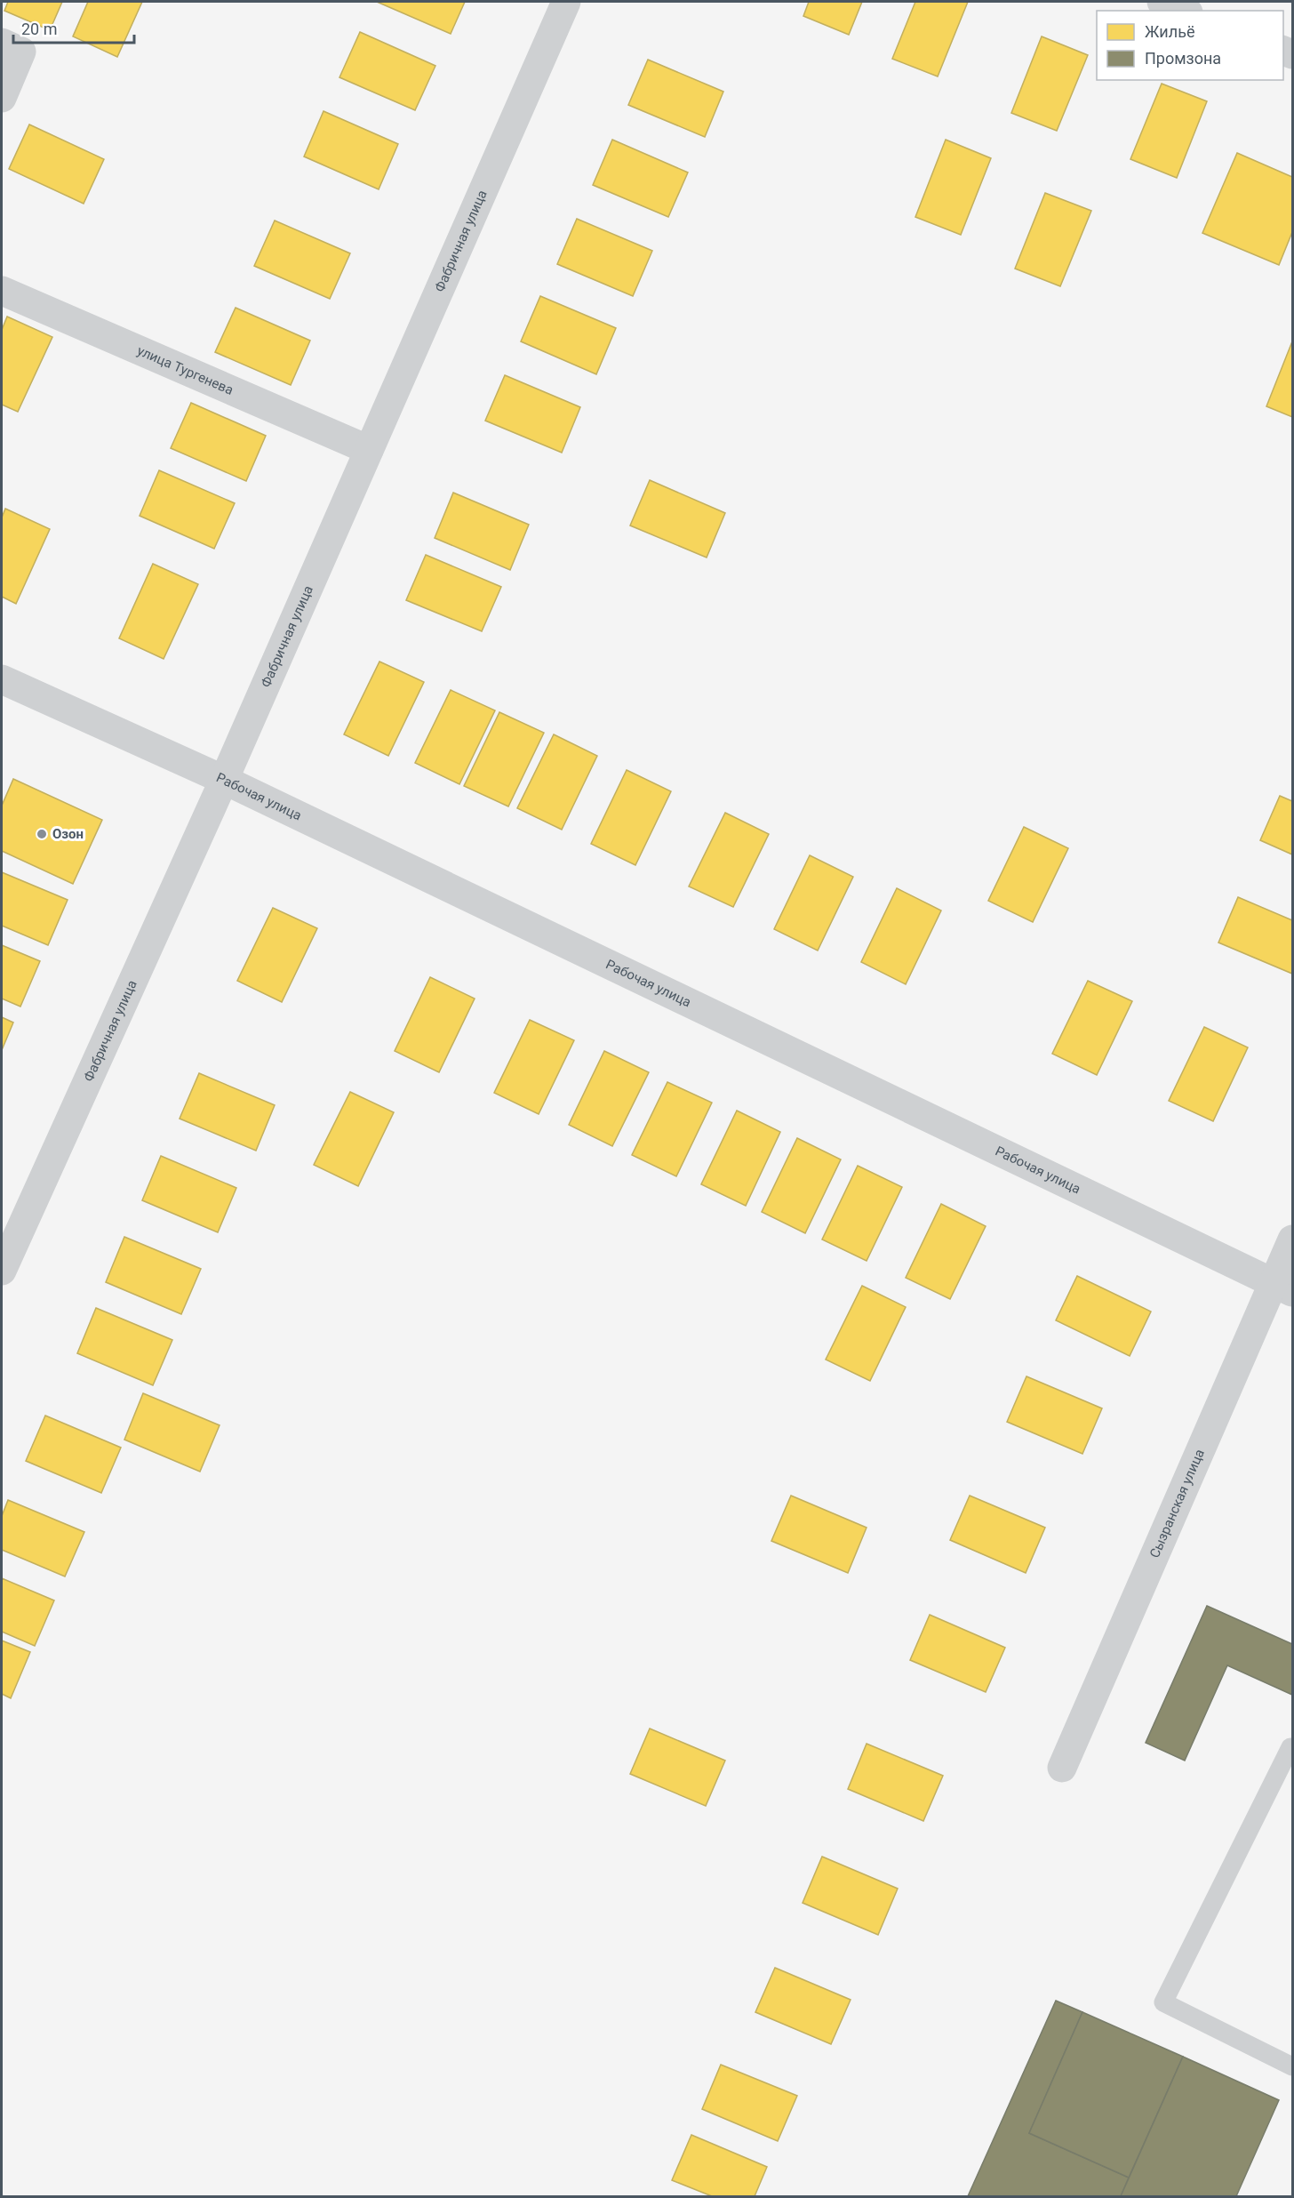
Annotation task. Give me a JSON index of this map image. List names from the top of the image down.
{
  "streets": {
    "street": [
      "Фабричная улица",
      "улица Тургенева",
      "Рабочая улица",
      "Сызранская улица"
    ]
  },
  "crossings": [
    ["Фабричная улица", "улица Тургенева"],
    ["Фабричная улица", "Рабочая улица"],
    ["Рабочая улица", "Сызранская улица"]
  ],
  "places": ["Озон"],
  "legend": ["Жильё", "Промзона"],
  "scale_bar": "20 m"
}
